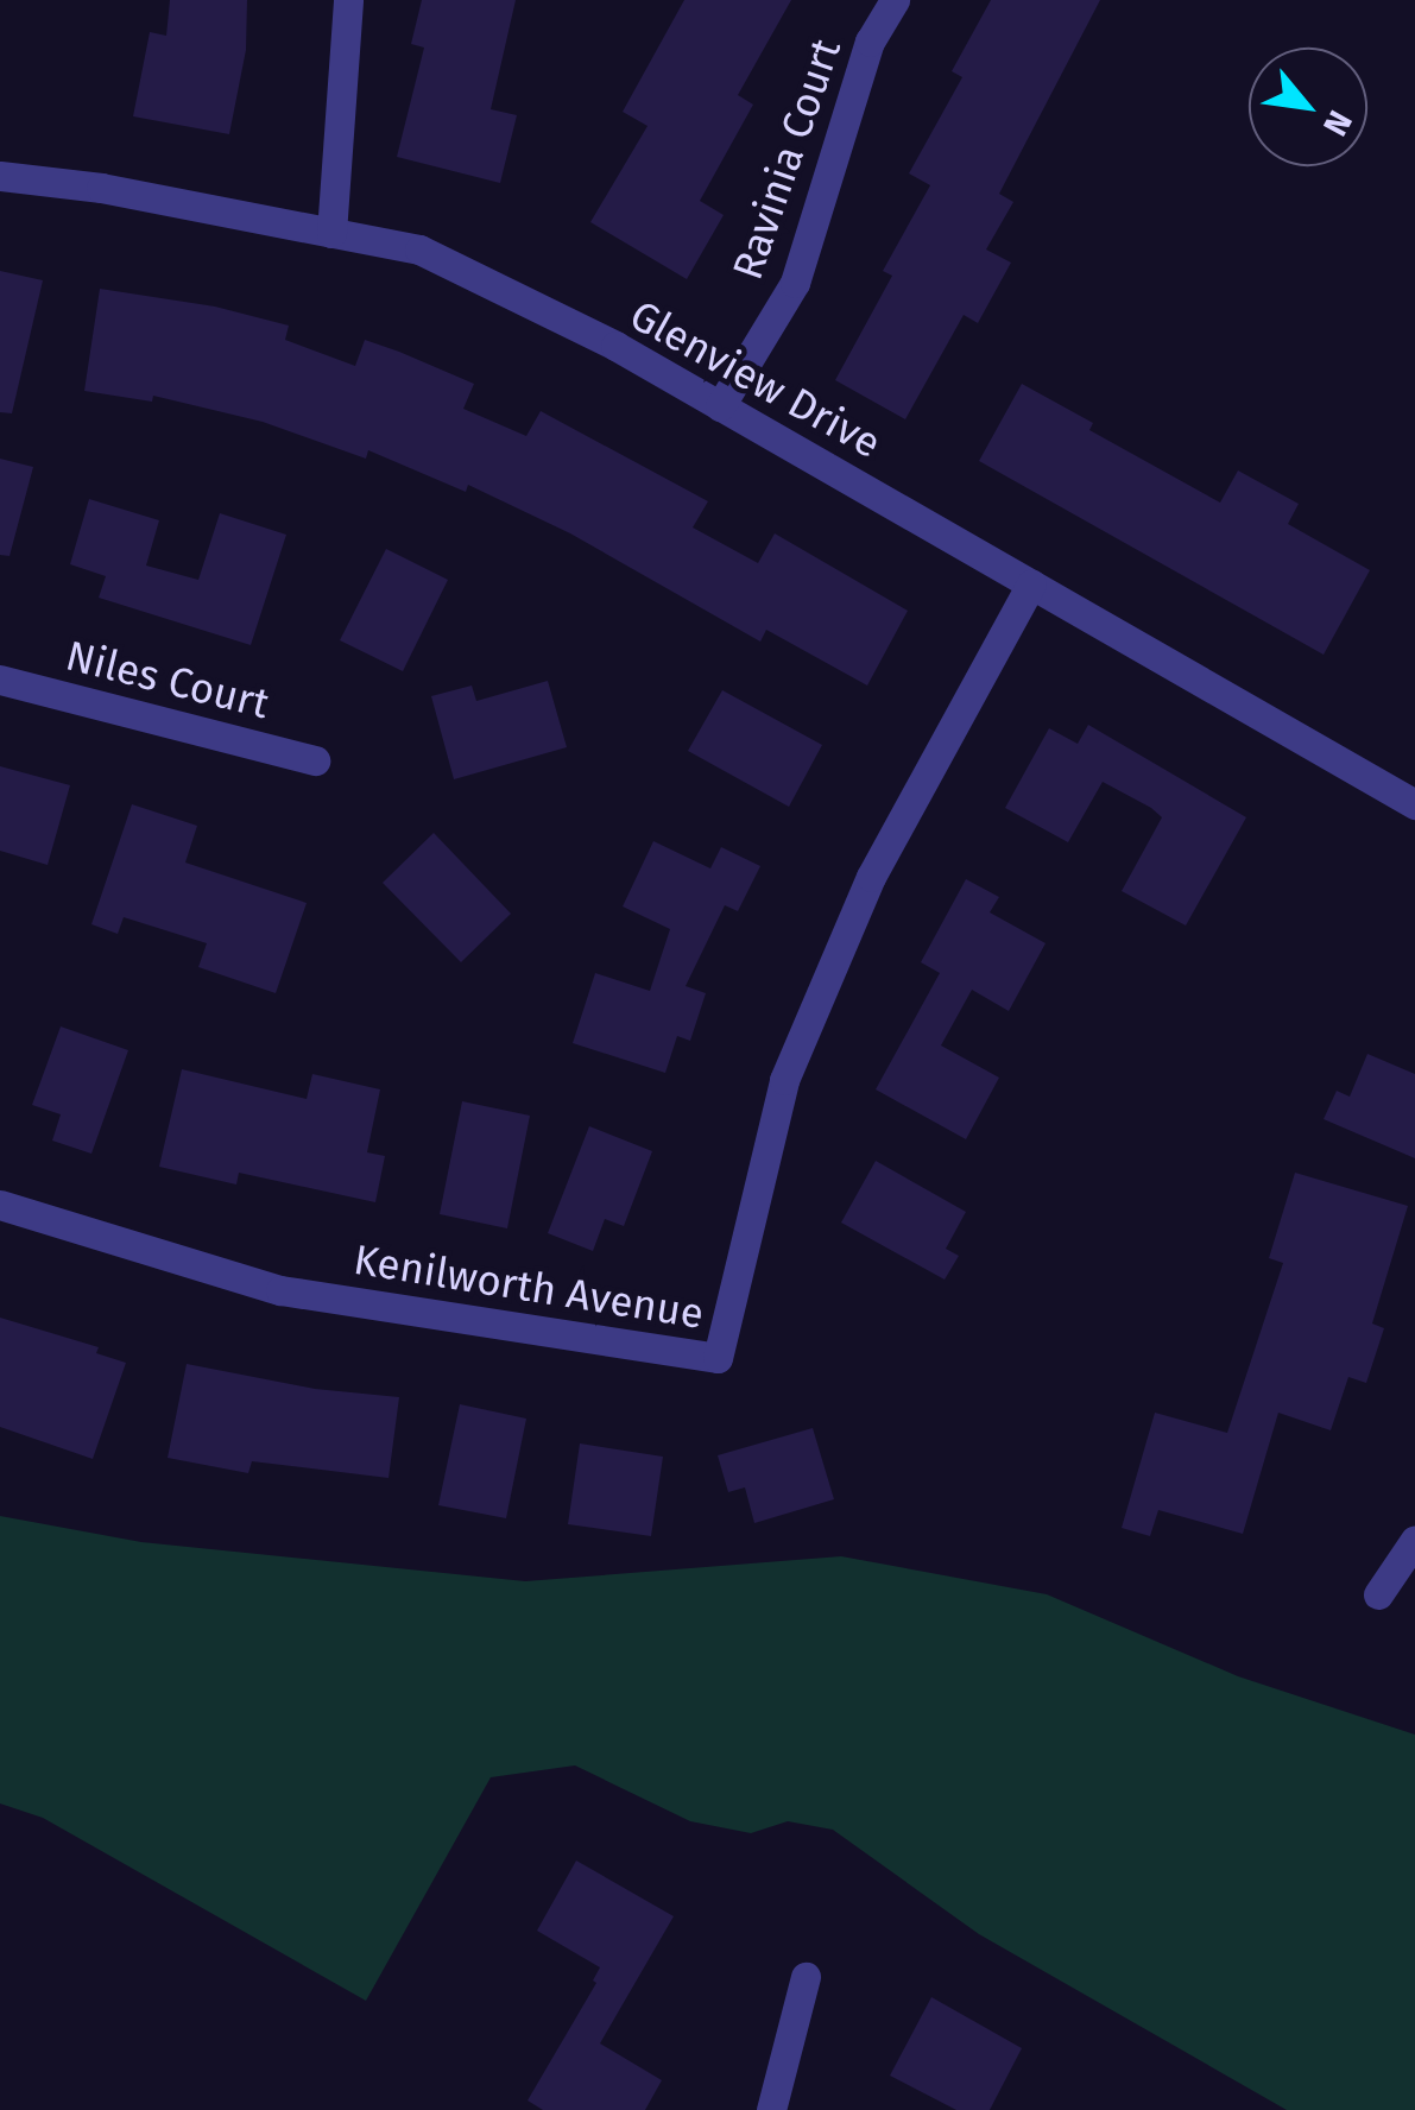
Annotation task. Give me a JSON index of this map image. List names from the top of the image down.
{
  "streets": {
    "street": [
      "Ravinia Court",
      "Glenview Drive",
      "Niles Court",
      "Kenilworth Avenue"
    ]
  },
  "crossings": [
    ["Ravinia Court", "Glenview Drive"],
    ["Glenview Drive", "Kenilworth Avenue"]
  ],
  "north": "bottom right"
}
